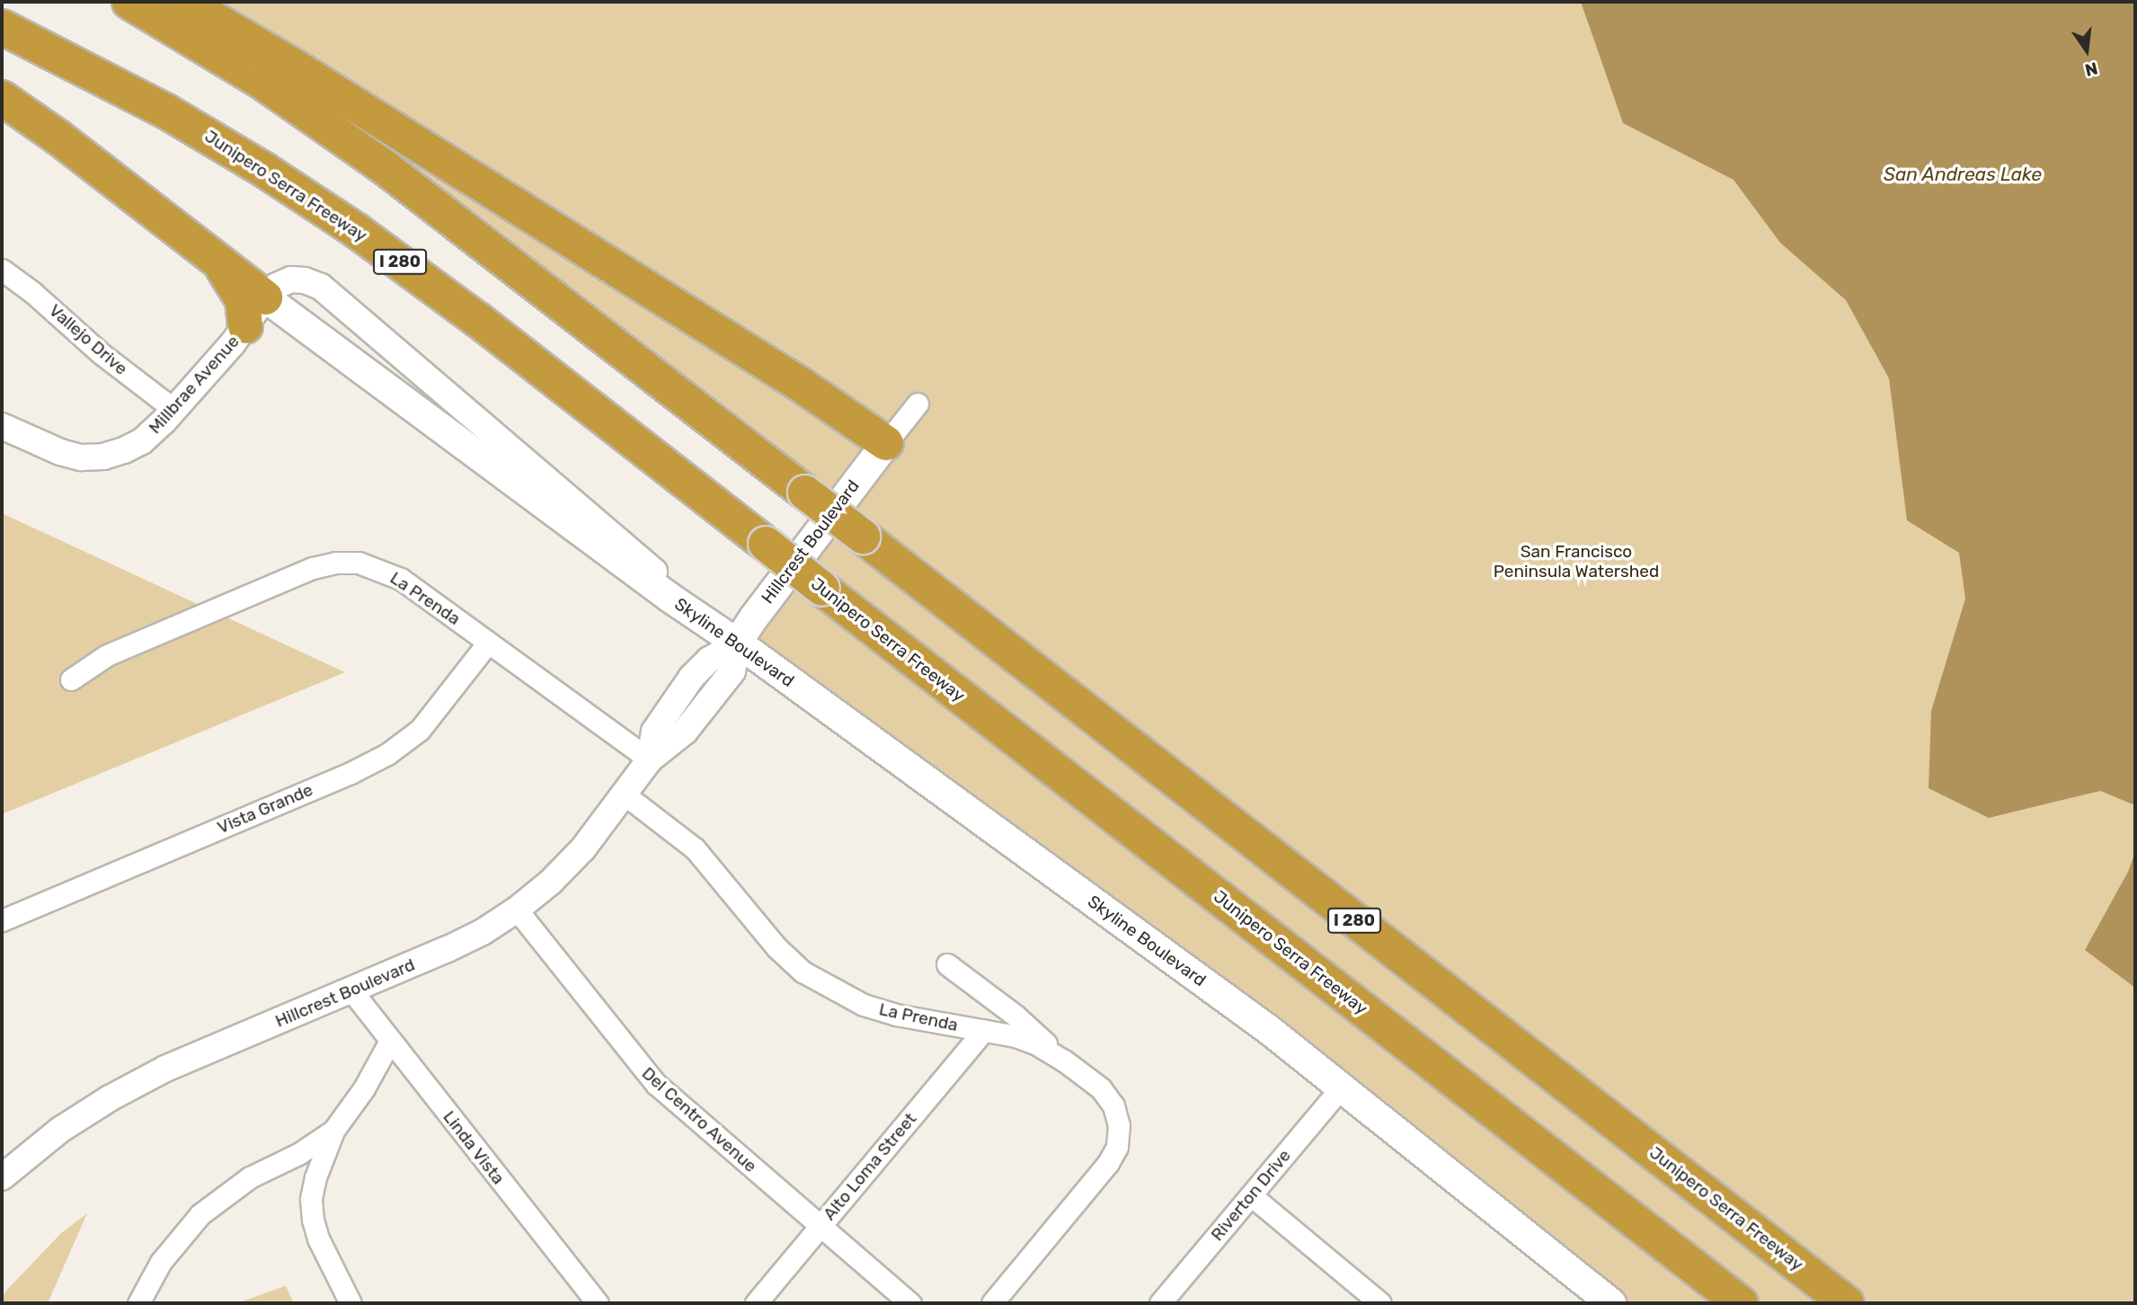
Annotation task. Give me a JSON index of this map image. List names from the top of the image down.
{
  "streets": {
    "highway": ["Junipero Serra Freeway", "I 280"],
    "main road": ["Hillcrest Boulevard", "Skyline Boulevard"],
    "street": [
      "Vallejo Drive",
      "Millbrae Avenue",
      "La Prenda",
      "Vista Grande",
      "Del Centro Avenue",
      "Linda Vista",
      "Alto Loma Street",
      "Riverton Drive"
    ]
  },
  "crossings": [
    ["Vallejo Drive", "Millbrae Avenue"],
    ["Millbrae Avenue", "Skyline Boulevard"],
    ["Hillcrest Boulevard", "La Prenda"],
    ["Hillcrest Boulevard", "Skyline Boulevard"],
    ["Hillcrest Boulevard", "Del Centro Avenue"],
    ["Hillcrest Boulevard", "Linda Vista"],
    ["La Prenda", "Vista Grande"],
    ["La Prenda", "Alto Loma Street"],
    ["Skyline Boulevard", "Riverton Drive"],
    ["Del Centro Avenue", "Alto Loma Street"]
  ],
  "water": ["San Andreas Lake"],
  "parks": ["San Francisco Peninsula Watershed"],
  "north": "bottom"
}
